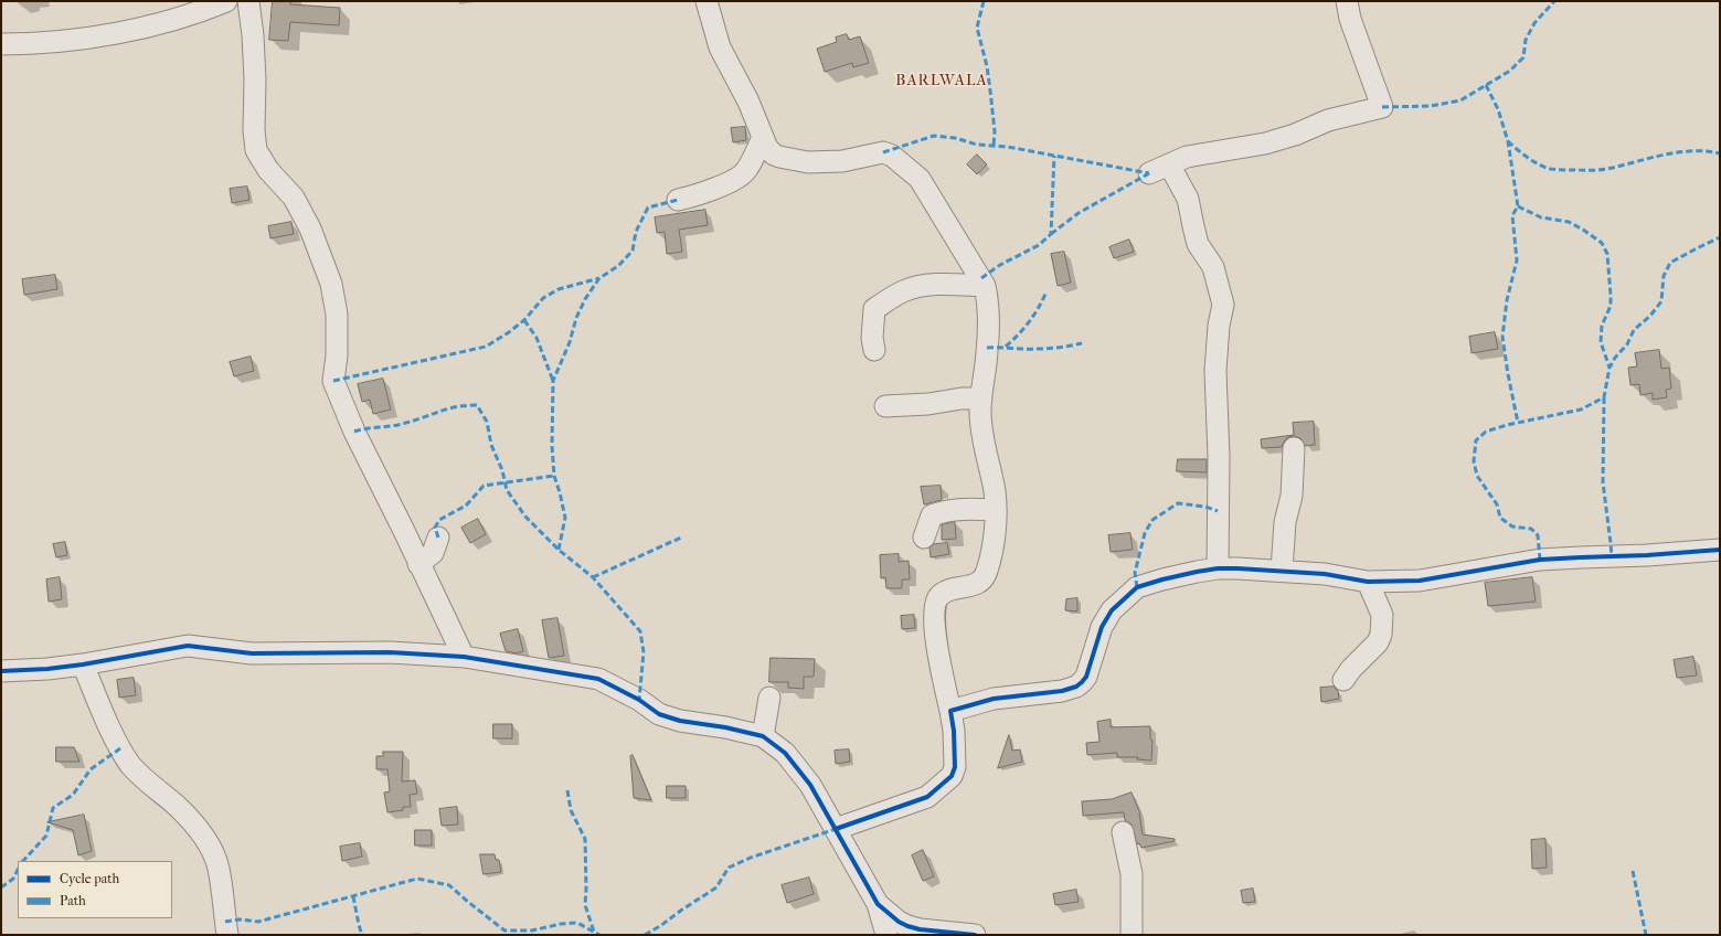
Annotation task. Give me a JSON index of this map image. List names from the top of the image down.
{
  "districts": ["BARLWALA"],
  "legend": ["Cycle path", "Path"]
}
